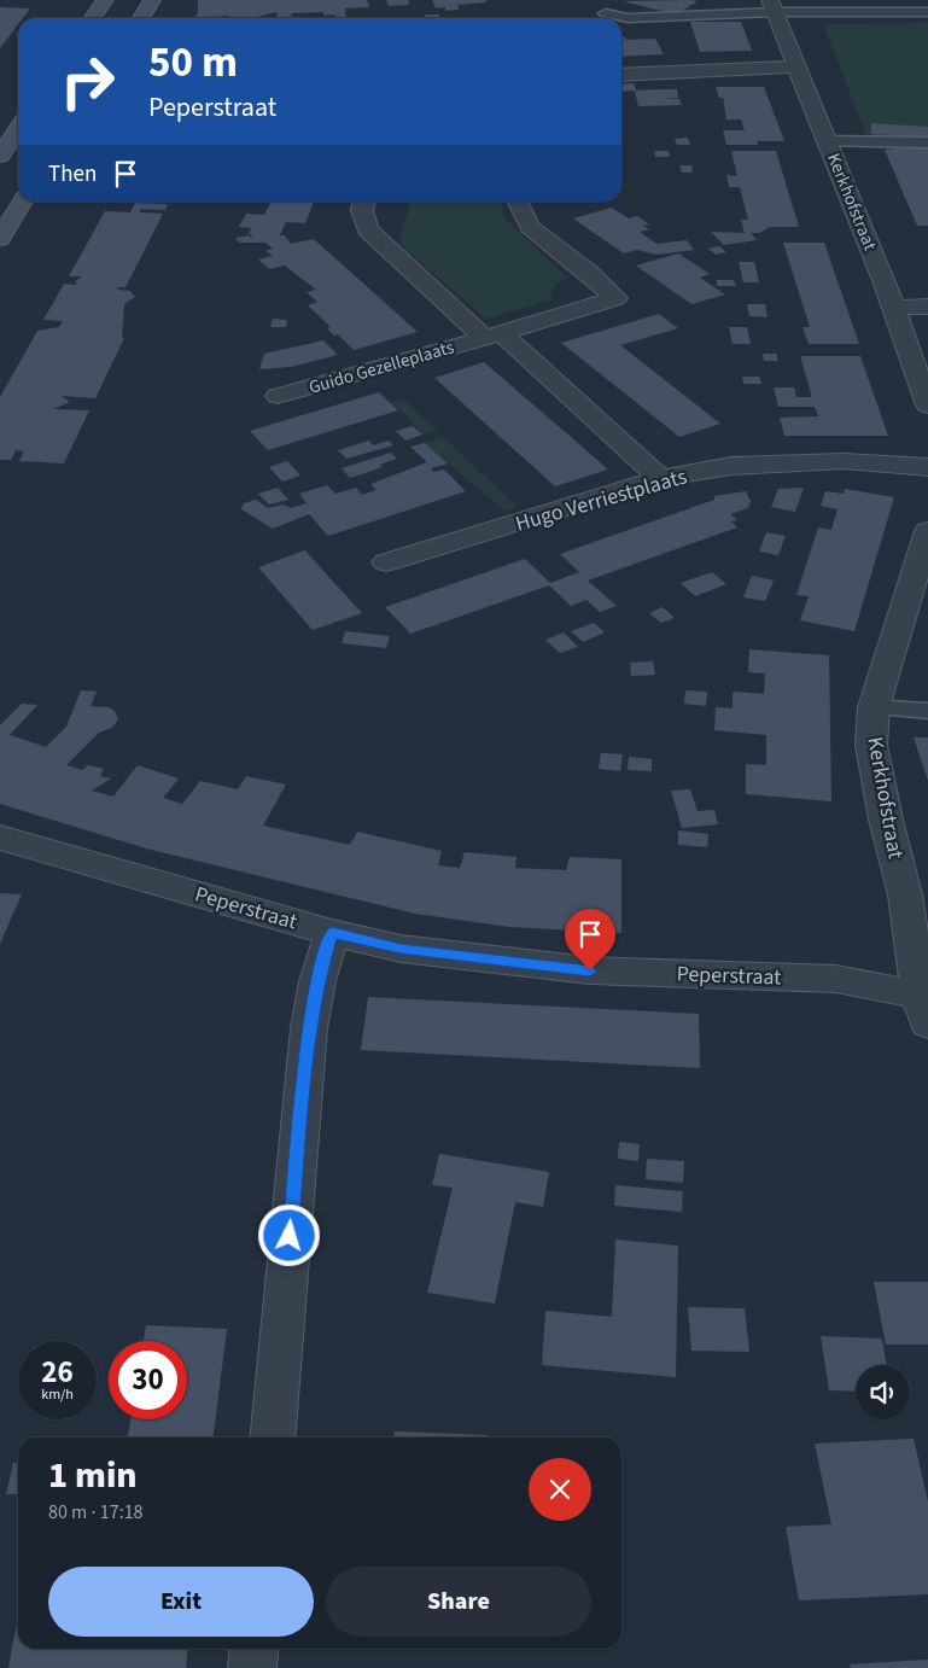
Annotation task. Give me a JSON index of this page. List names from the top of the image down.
{
  "streets": {
    "street": [
      "Kerkhofstraat",
      "Guido Gezelleplaats",
      "Hugo Verriestplaats",
      "Peperstraat"
    ]
  },
  "crossings": [
    ["Kerkhofstraat", "Peperstraat"]
  ],
  "page": {
    "turn": ["50 m", "Peperstraat"],
    "then": "Then",
    "speed": "26 km/h",
    "limit": "30",
    "heading": ["1 min", "80 m · 17:18"],
    "buttons": ["Exit", "Share"]
  }
}
